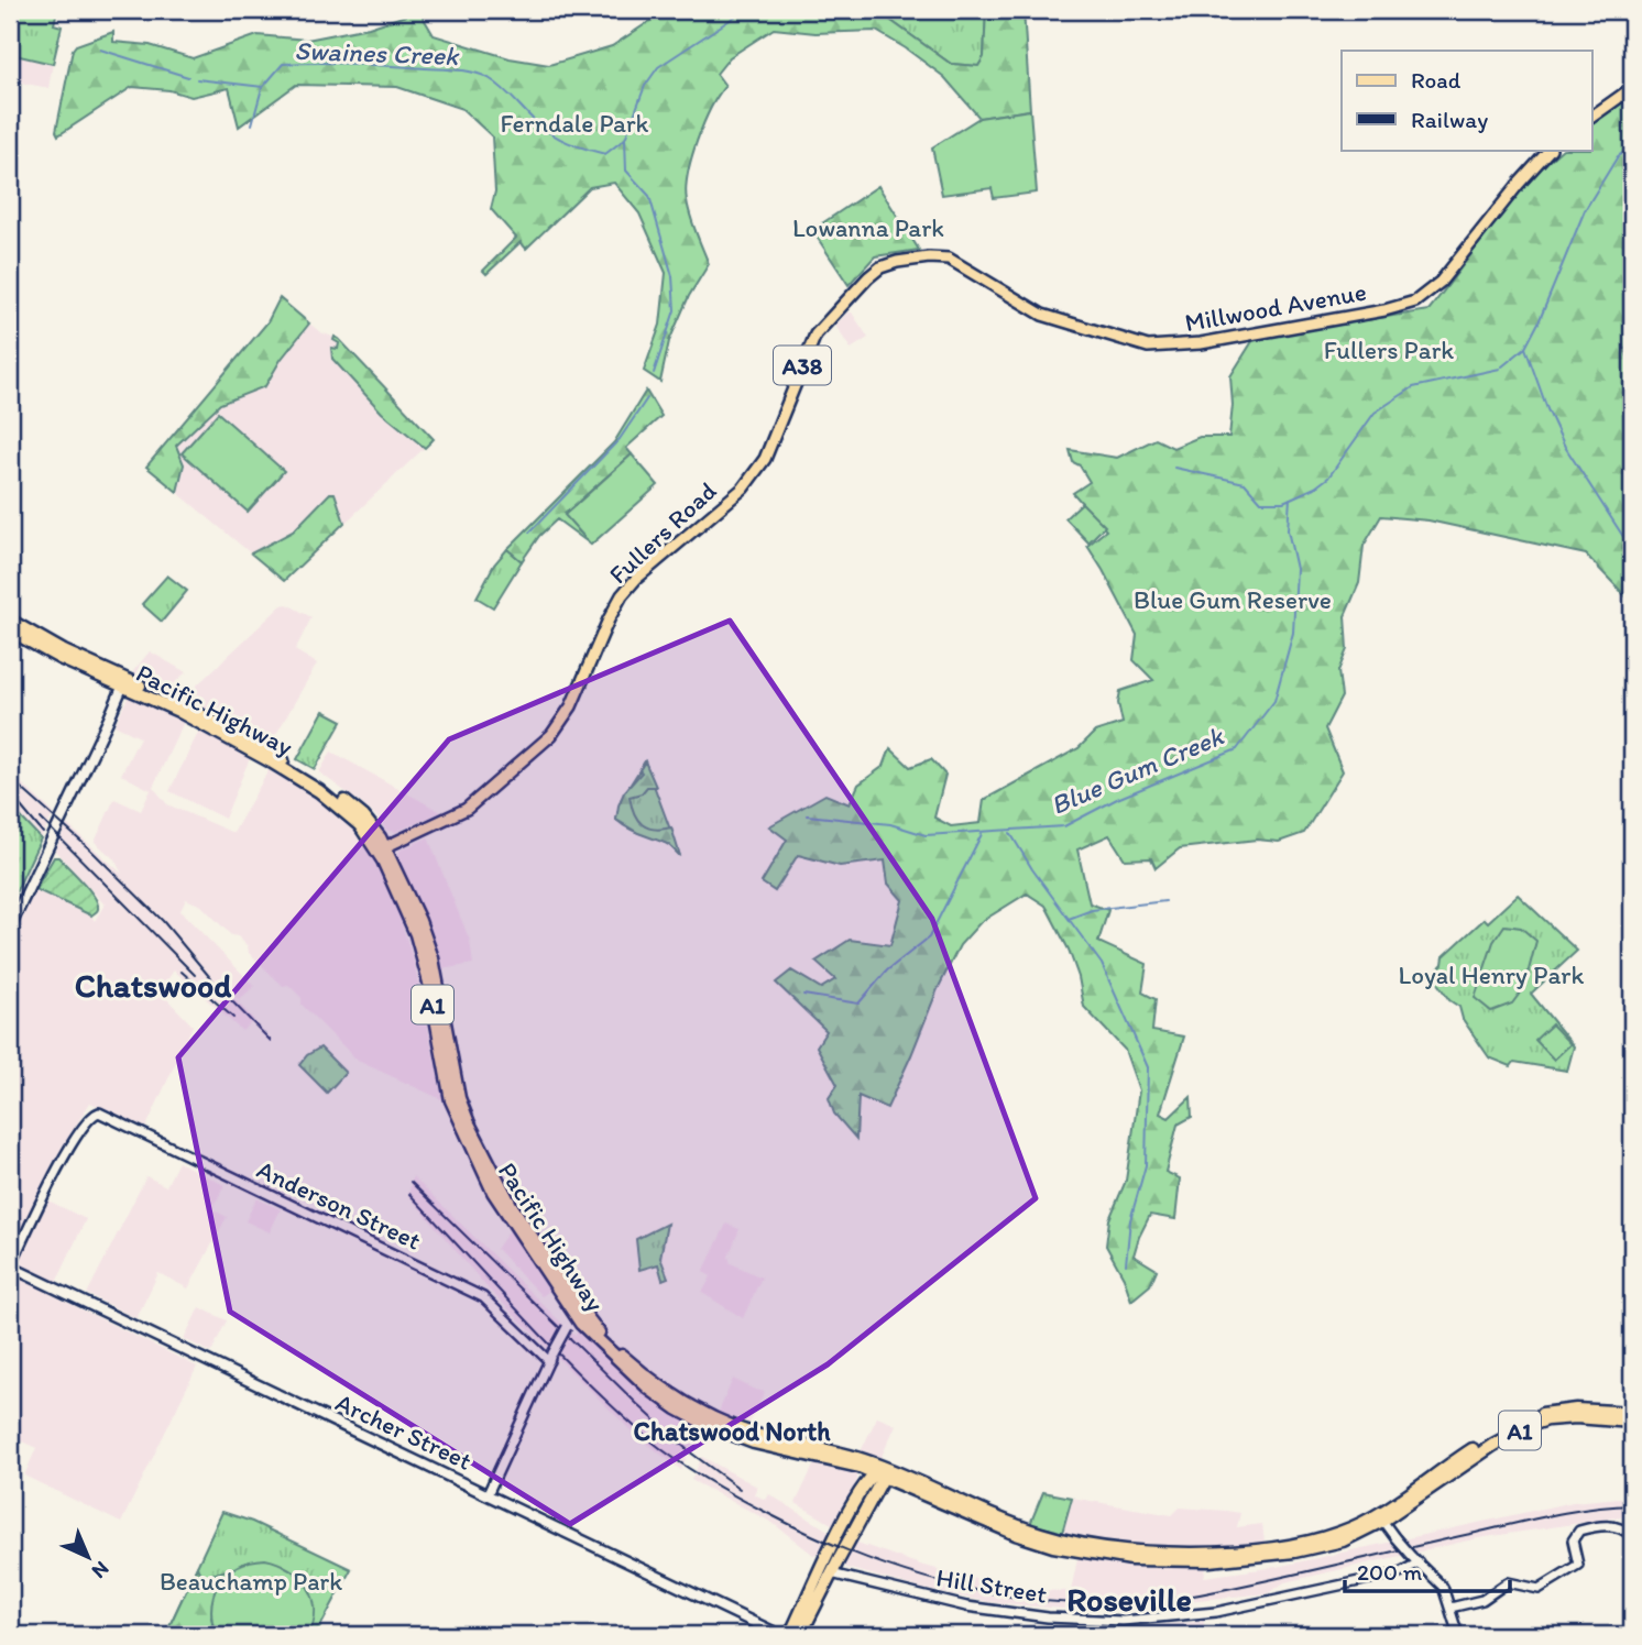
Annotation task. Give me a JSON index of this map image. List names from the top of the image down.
{
  "streets": {
    "highway": ["Pacific Highway", "A1"],
    "main road": [
      "Millwood Avenue",
      "A38",
      "Fullers Road",
      "Archer Street"
    ],
    "street": ["Anderson Street", "Hill Street"]
  },
  "crossings": [
    ["Millwood Avenue", "Fullers Road"],
    ["Fullers Road", "Pacific Highway"],
    ["Anderson Street", "Archer Street"]
  ],
  "districts": ["Chatswood", "Chatswood North", "Roseville"],
  "water": ["Swaines Creek", "Blue Gum Creek"],
  "parks": [
    "Ferndale Park",
    "Lowanna Park",
    "Fullers Park",
    "Blue Gum Reserve",
    "Loyal Henry Park",
    "Beauchamp Park"
  ],
  "legend": ["Road", "Railway"],
  "scale_bar": "200 m",
  "north": "bottom right"
}
